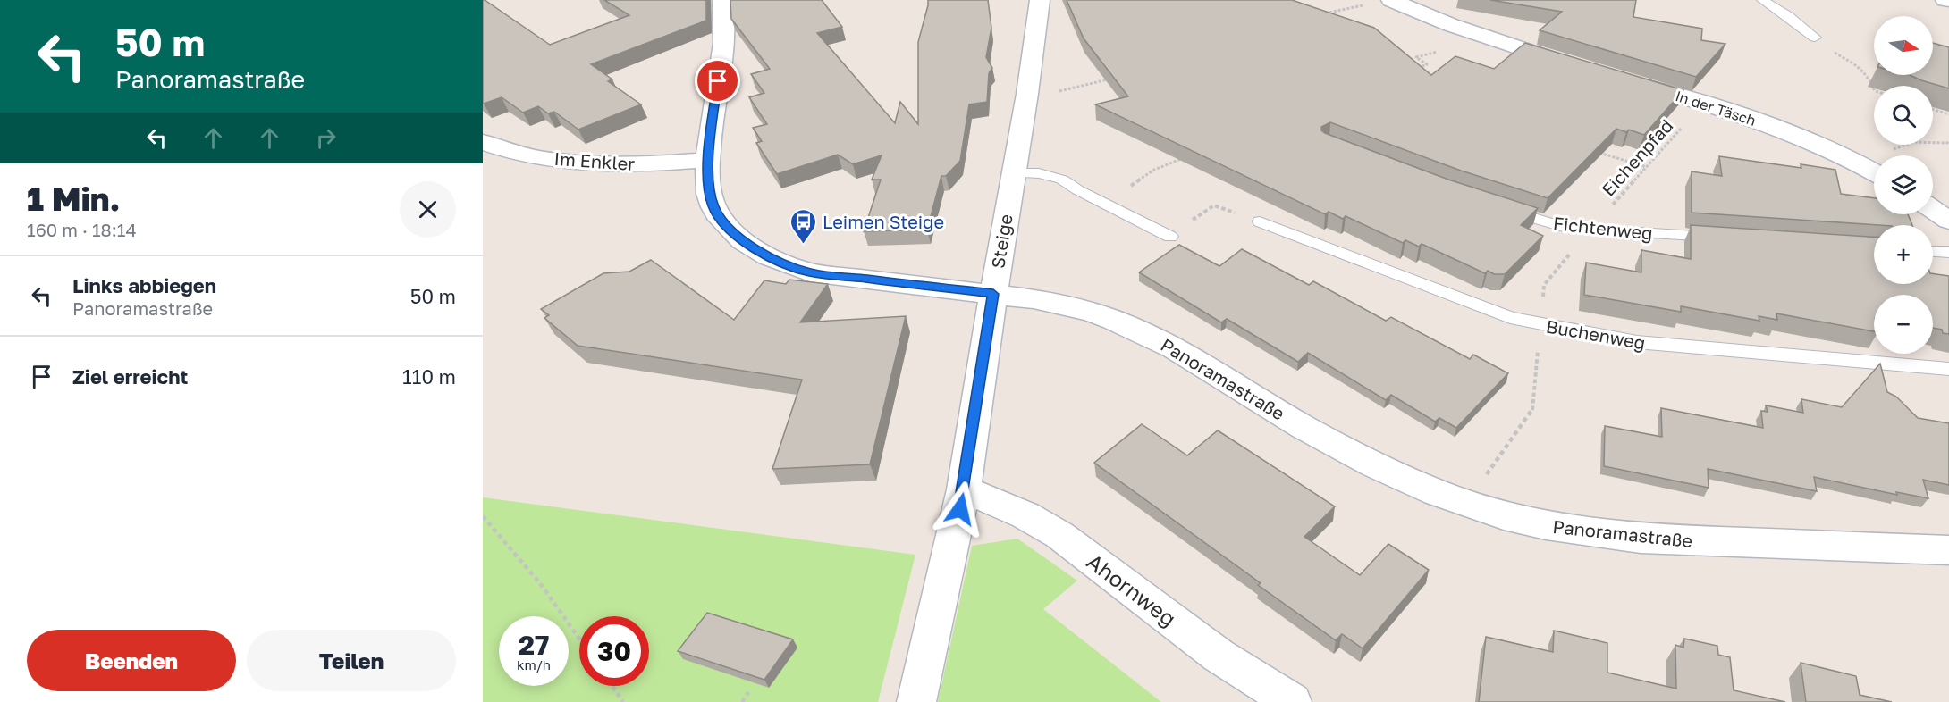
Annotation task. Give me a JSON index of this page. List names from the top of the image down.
{
  "streets": {
    "street": [
      "In der Täsch",
      "Im Enkler",
      "Steige",
      "Panoramastraße",
      "Ahornweg"
    ],
    "lane": ["Fichtenweg", "Buchenweg"],
    "path": ["Eichenpfad"]
  },
  "crossings": [
    ["Eichenpfad", "Fichtenweg"],
    ["Eichenpfad", "Buchenweg"],
    ["Im Enkler", "Panoramastraße"],
    ["Steige", "Panoramastraße"],
    ["Steige", "Ahornweg"]
  ],
  "places": {
    "bus stop": ["Leimen Steige"]
  },
  "north": "right",
  "page": {
    "turn": ["50 m", "Panoramastraße"],
    "map_buttons": ["+", "−"],
    "heading": ["1 Min.", "160 m · 18:14"],
    "list": [
      {
        "name": "Links abbiegen",
        "note": "Panoramastraße",
        "value": "50 m"
      },
      {
        "name": "Ziel erreicht",
        "value": "110 m"
      }
    ],
    "speed": "27 km/h",
    "limit": "30",
    "buttons": ["Beenden", "Teilen"]
  }
}
